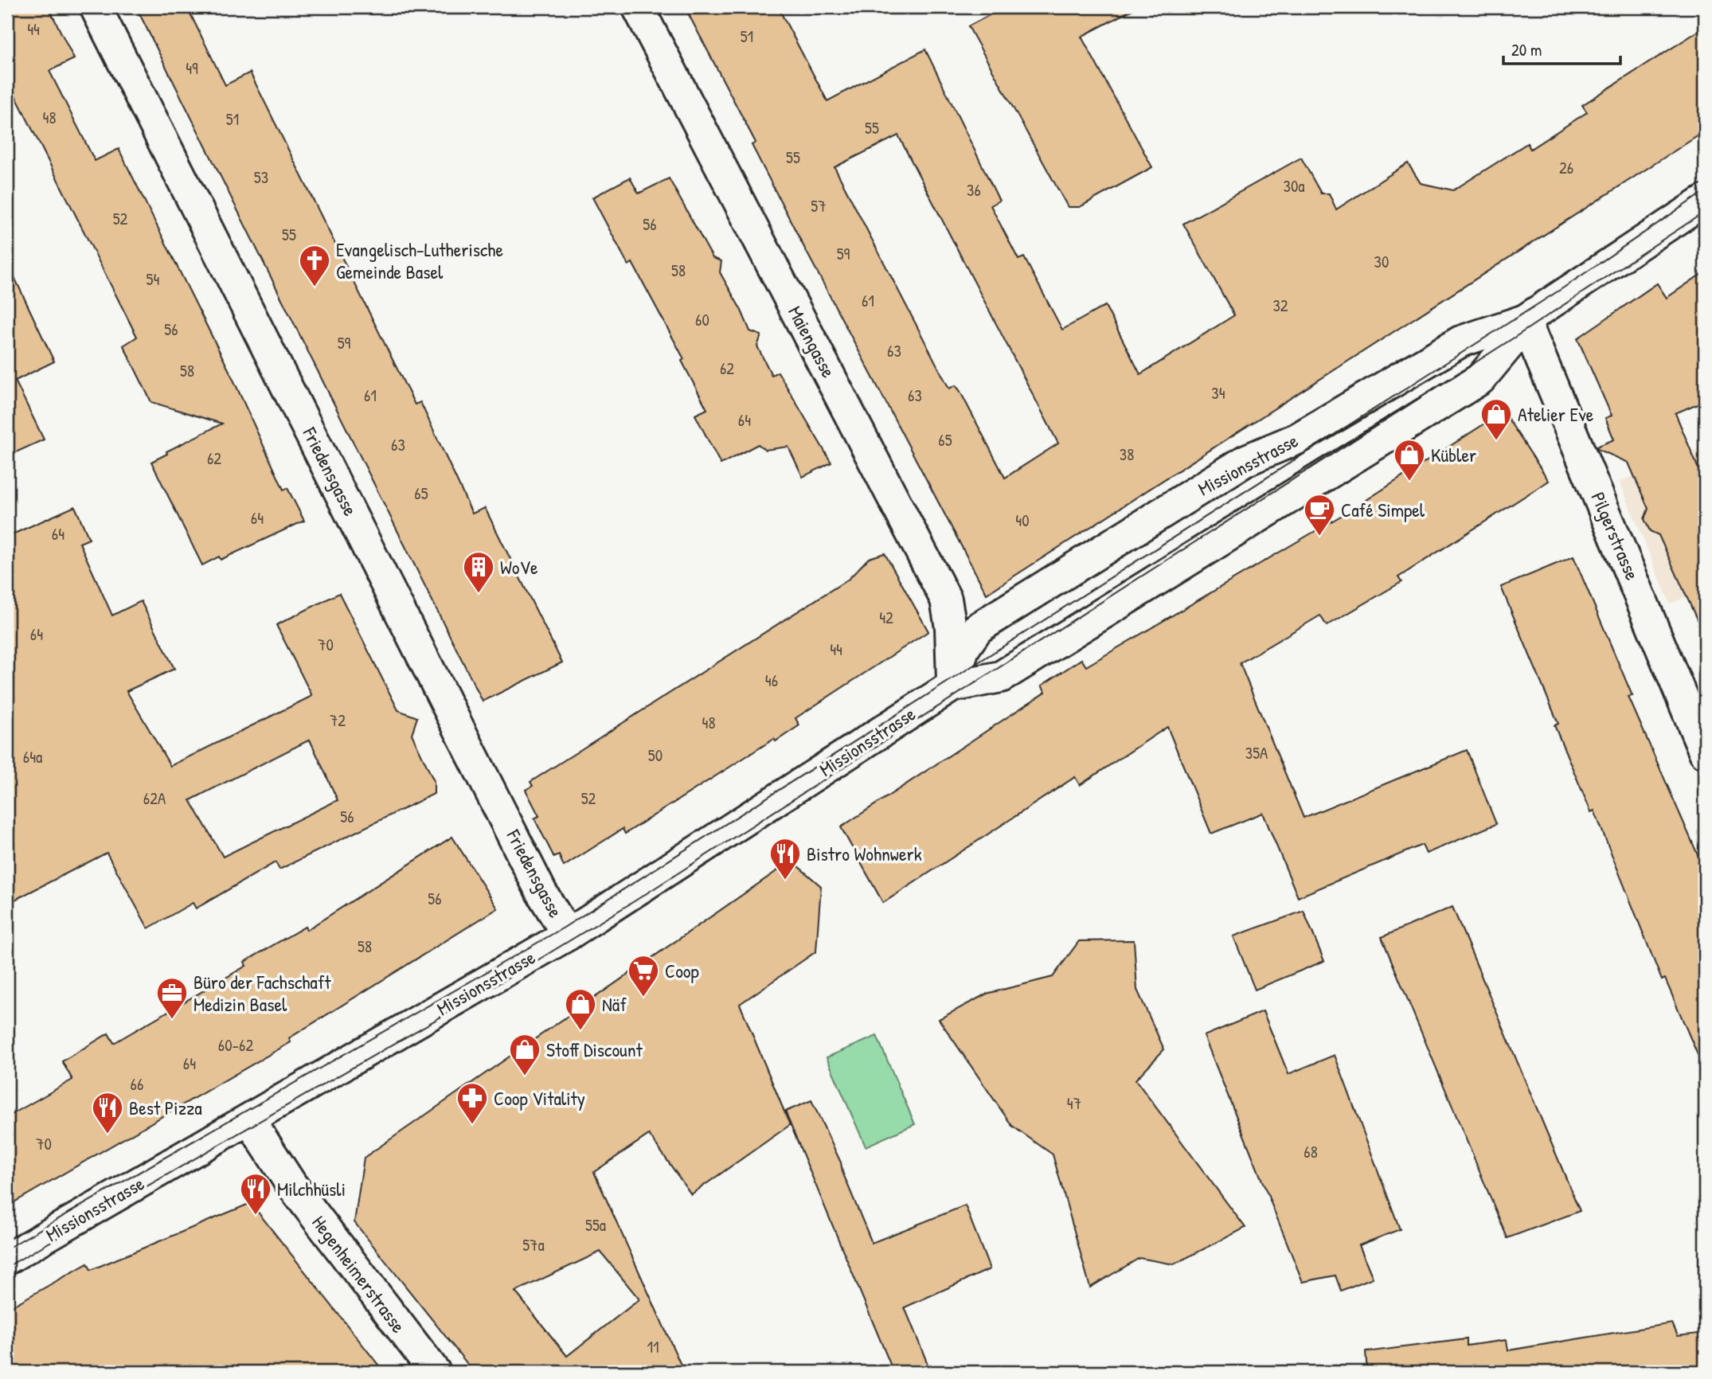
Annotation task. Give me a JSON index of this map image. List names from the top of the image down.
{
  "streets": {
    "main road": [
      "Maiengasse",
      "Missionsstrasse",
      "Friedensgasse",
      "Pilgerstrasse",
      "Hegenheimerstrasse"
    ]
  },
  "crossings": [
    ["Maiengasse", "Missionsstrasse"],
    ["Missionsstrasse", "Friedensgasse"],
    ["Missionsstrasse", "Pilgerstrasse"],
    ["Missionsstrasse", "Hegenheimerstrasse"]
  ],
  "places": {
    "church": ["Evangelisch-Lutherische Gemeinde Basel"],
    "shop": [
      "Atelier Eve",
      "Kübler",
      "Näf",
      "Stoff Discount"
    ],
    "cafe": ["Café Simpel"],
    "building": ["WoVe"],
    "restaurant": ["Bistro Wohnwerk", "Best Pizza", "Milchhüsli"],
    "supermarket": ["Coop"],
    "office": ["Büro der Fachschaft Medizin Basel"],
    "pharmacy": ["Coop Vitality"]
  },
  "house_numbers": [
    "44",
    "51",
    "49",
    "48",
    "51",
    "55",
    "55",
    "26",
    "53",
    "30a",
    "36",
    "57",
    "52",
    "56",
    "55",
    "59",
    "30",
    "58",
    "54",
    "61",
    "32",
    "60",
    "56",
    "59",
    "63",
    "62",
    "58",
    "34",
    "61",
    "63",
    "64",
    "65",
    "63",
    "38",
    "62",
    "65",
    "64",
    "40",
    "64",
    "42",
    "64",
    "70",
    "44",
    "46",
    "72",
    "48",
    "35A",
    "50",
    "64a",
    "62A",
    "52",
    "56",
    "56",
    "58",
    "60-62",
    "64",
    "66",
    "47",
    "70",
    "68",
    "55a",
    "57a",
    "11"
  ],
  "scale_bar": "20 m"
}
